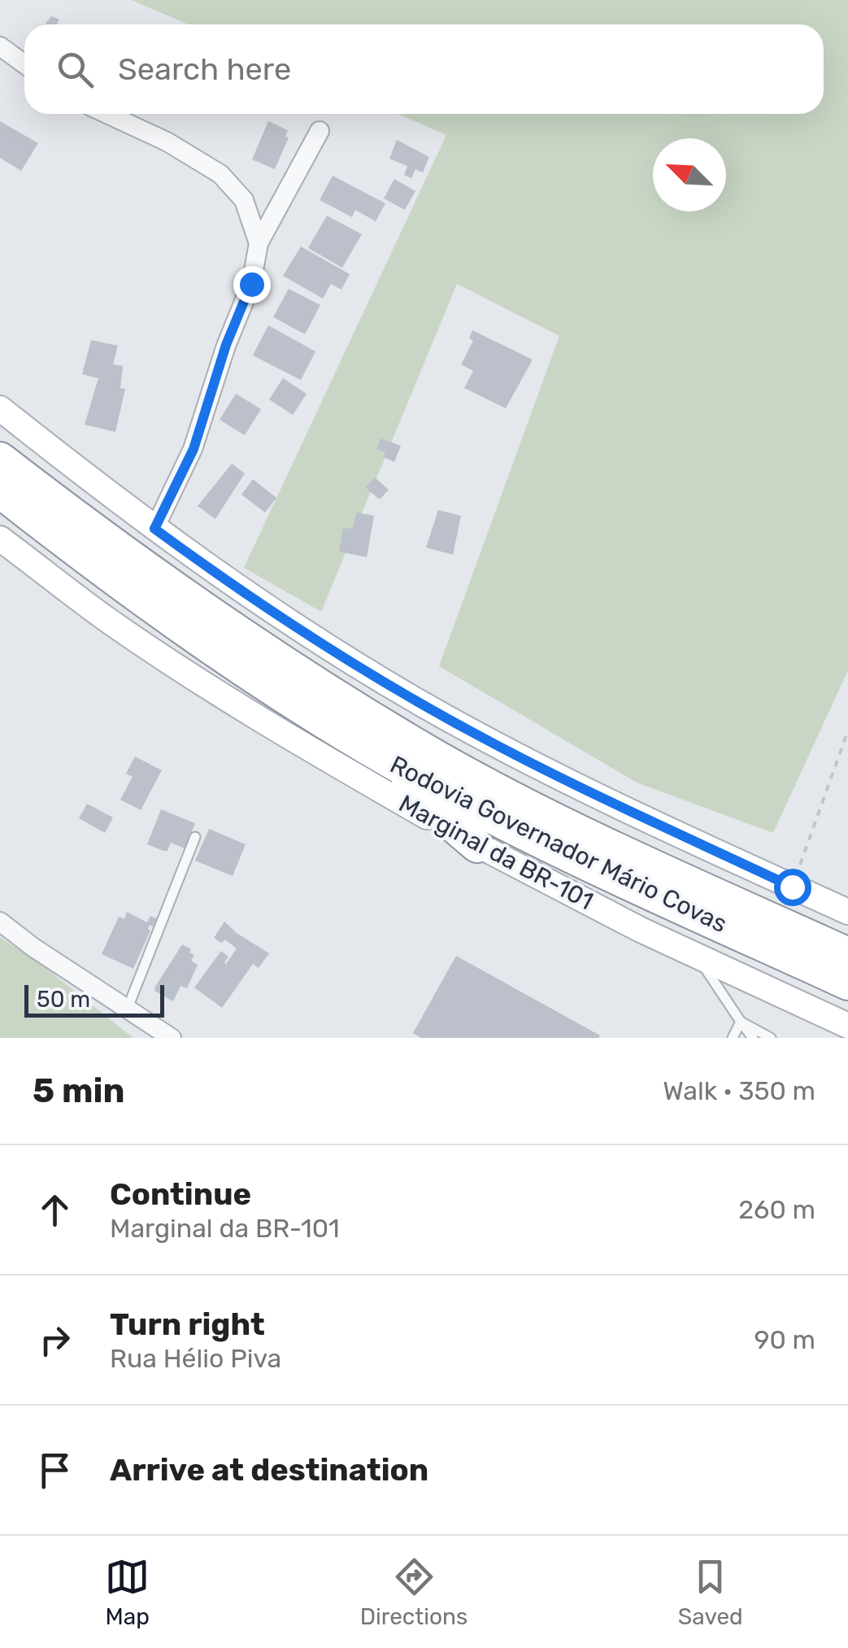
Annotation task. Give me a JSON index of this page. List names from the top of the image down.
{
  "streets": {
    "highway": ["Rodovia Governador Mário Covas"],
    "main road": ["Marginal da BR-101"]
  },
  "scale_bar": "50 m",
  "north": "top left",
  "page": {
    "search": "Search here",
    "scale": "50 m",
    "heading": ["5 min", "Walk · 350 m"],
    "list": [
      ["Continue", "Marginal da BR-101", "260 m"],
      ["Turn right", "Rua Hélio Piva", "90 m"],
      "Arrive at destination"
    ],
    "nav": ["Map", "Directions", "Saved"]
  }
}
